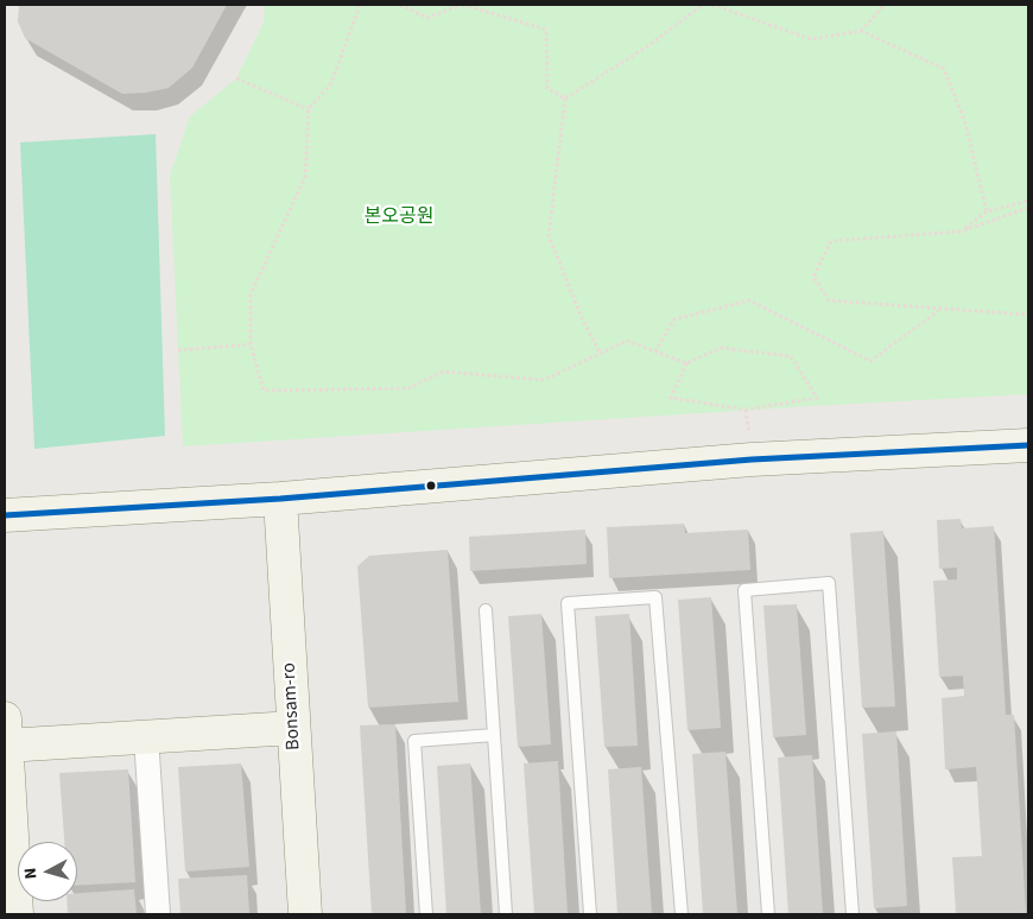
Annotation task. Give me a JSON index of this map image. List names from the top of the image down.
{
  "streets": {
    "street": ["Bonsam-ro"]
  },
  "parks": ["본오공원"],
  "north": "left"
}
